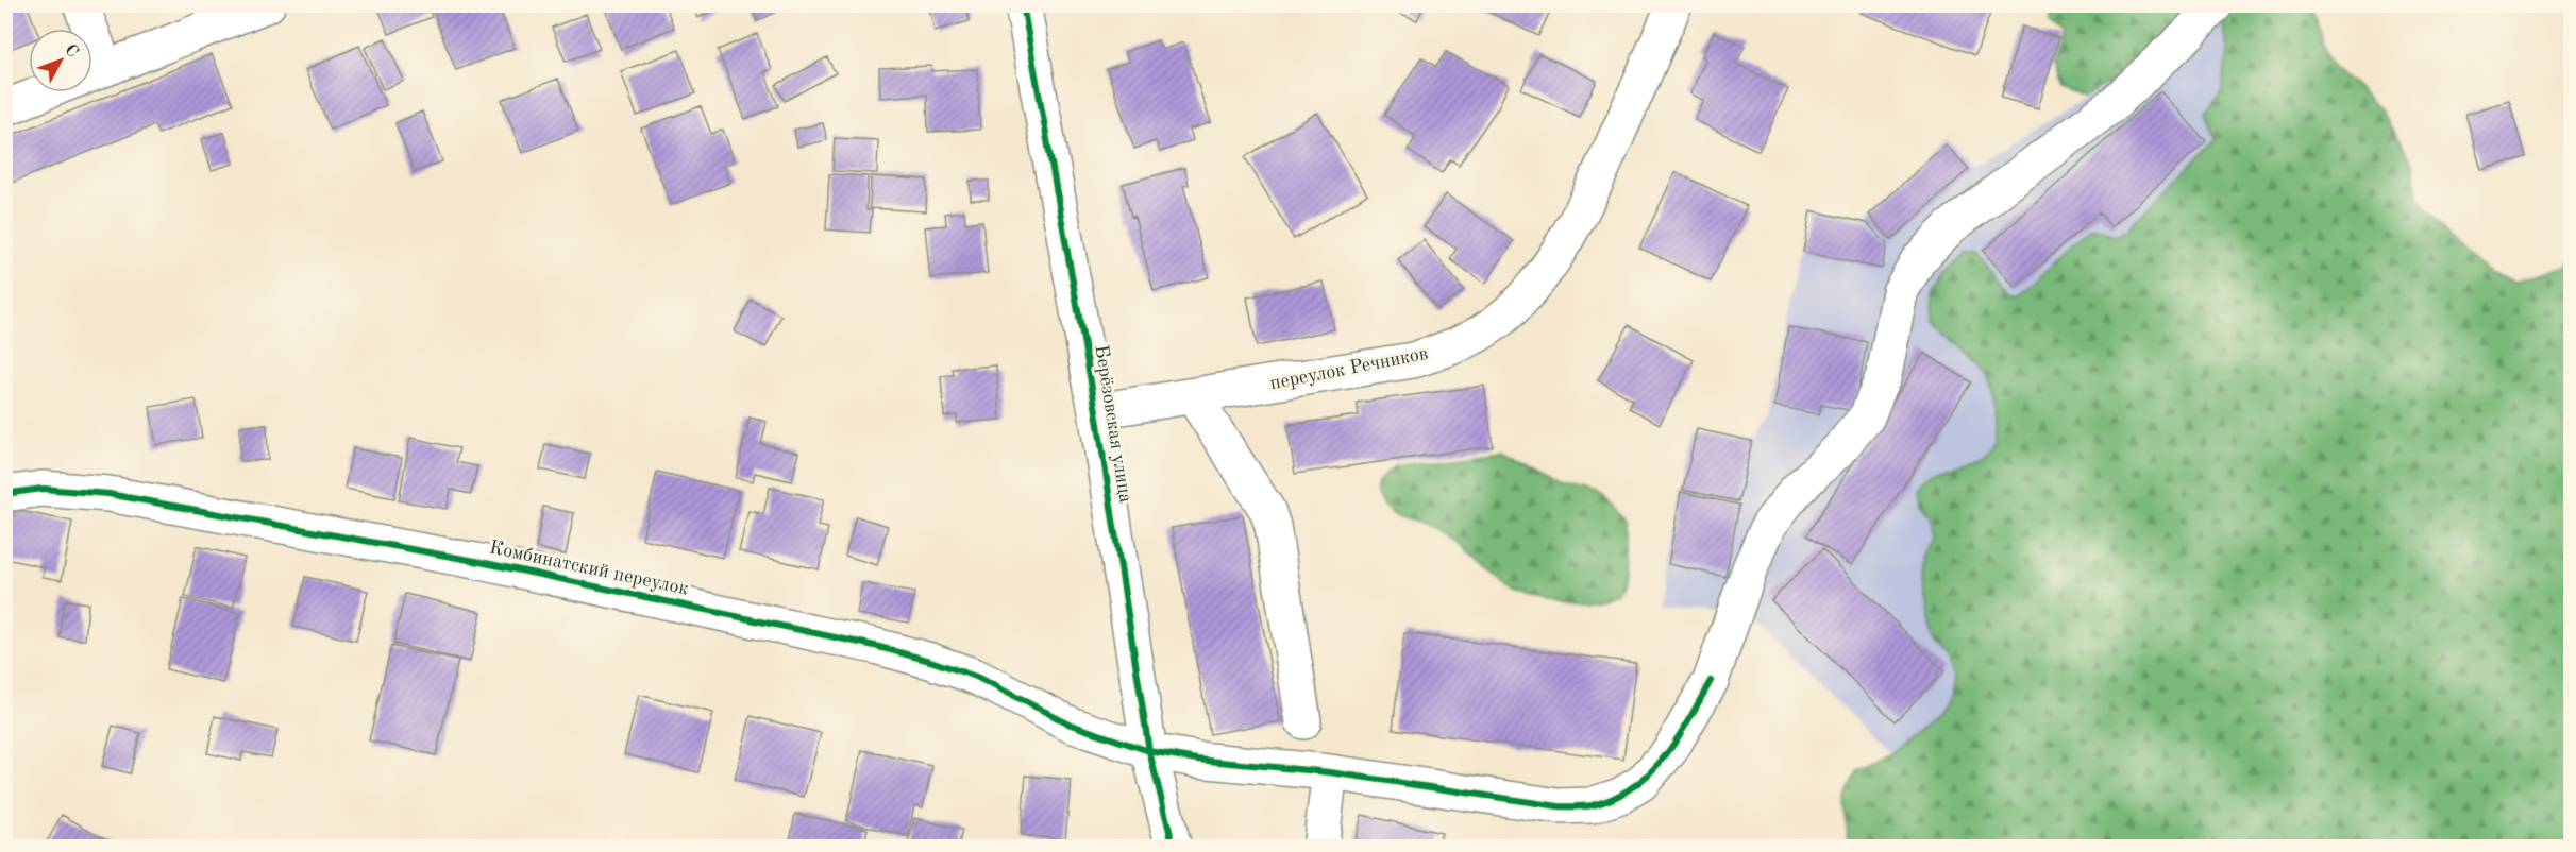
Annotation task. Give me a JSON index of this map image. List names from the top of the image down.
{
  "streets": {
    "street": ["переулок Речников", "Берёзовская улица", "Комбинатский переулок"]
  },
  "crossings": [
    ["переулок Речников", "Берёзовская улица"],
    ["Берёзовская улица", "Комбинатский переулок"]
  ],
  "north": "top right"
}
